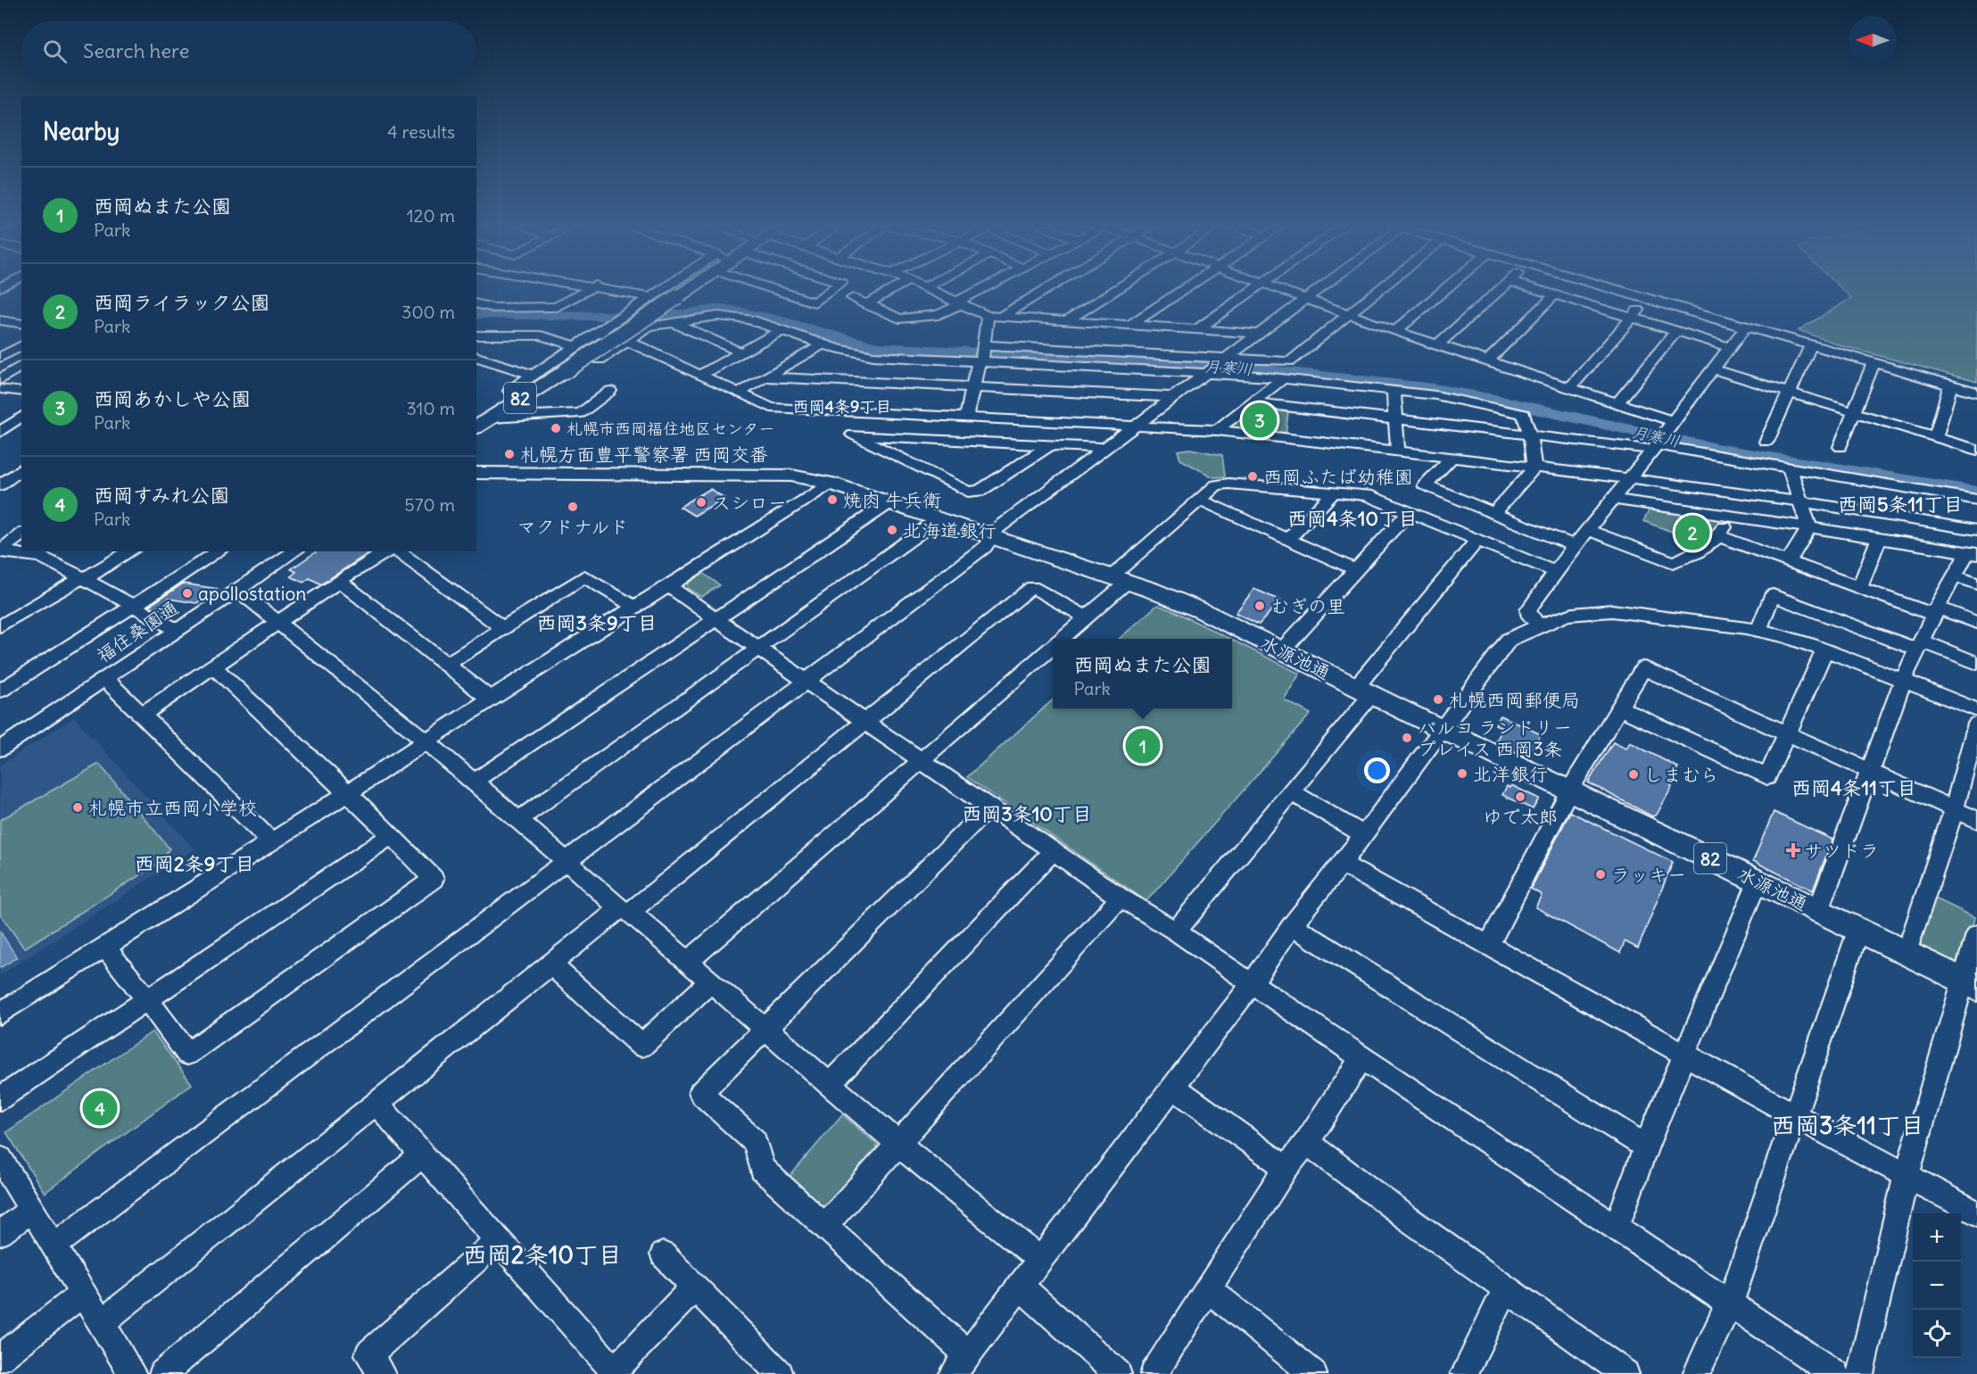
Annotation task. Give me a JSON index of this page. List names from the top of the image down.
{
  "streets": {
    "main road": ["82", "水源池通"],
    "street": ["福住桑園通"]
  },
  "districts": [
    "西岡4条9丁目",
    "西岡5条11丁目",
    "西岡4条10丁目",
    "西岡3条9丁目",
    "西岡4条11丁目",
    "西岡3条10丁目",
    "西岡2条9丁目",
    "西岡3条11丁目",
    "西岡2条10丁目"
  ],
  "water": ["月寒川"],
  "places": {
    "other": [
      "札幌市西岡福住地区センター",
      "札幌方面豊平警察署 西岡交番",
      "西岡ふたば幼稚園",
      "焼肉 牛兵衛",
      "スシロー",
      "マクドナルド",
      "北海道銀行",
      "apollostation",
      "むぎの里",
      "札幌西岡郵便局",
      "バルコ ランドリー プレイス 西岡3条",
      "北洋銀行",
      "しまむら",
      "ゆで太郎",
      "札幌市立西岡小学校",
      "ラッキー"
    ],
    "health": ["サツドラ"]
  },
  "north": "left",
  "page": {
    "search": "Search here",
    "heading": ["Nearby", "4 results"],
    "list": [
      {
        "mark": "1",
        "name": "西岡ぬまた公園",
        "note": "Park",
        "value": "120 m"
      },
      {
        "mark": "2",
        "name": "西岡ライラック公園",
        "note": "Park",
        "value": "300 m"
      },
      {
        "mark": "3",
        "name": "西岡あかしや公園",
        "note": "Park",
        "value": "310 m"
      },
      {
        "mark": "4",
        "name": "西岡すみれ公園",
        "note": "Park",
        "value": "570 m"
      }
    ],
    "pins": [
      "3",
      "2",
      "1",
      "4"
    ],
    "popup": ["西岡ぬまた公園", "Park"],
    "map_buttons": ["+", "−"]
  }
}
